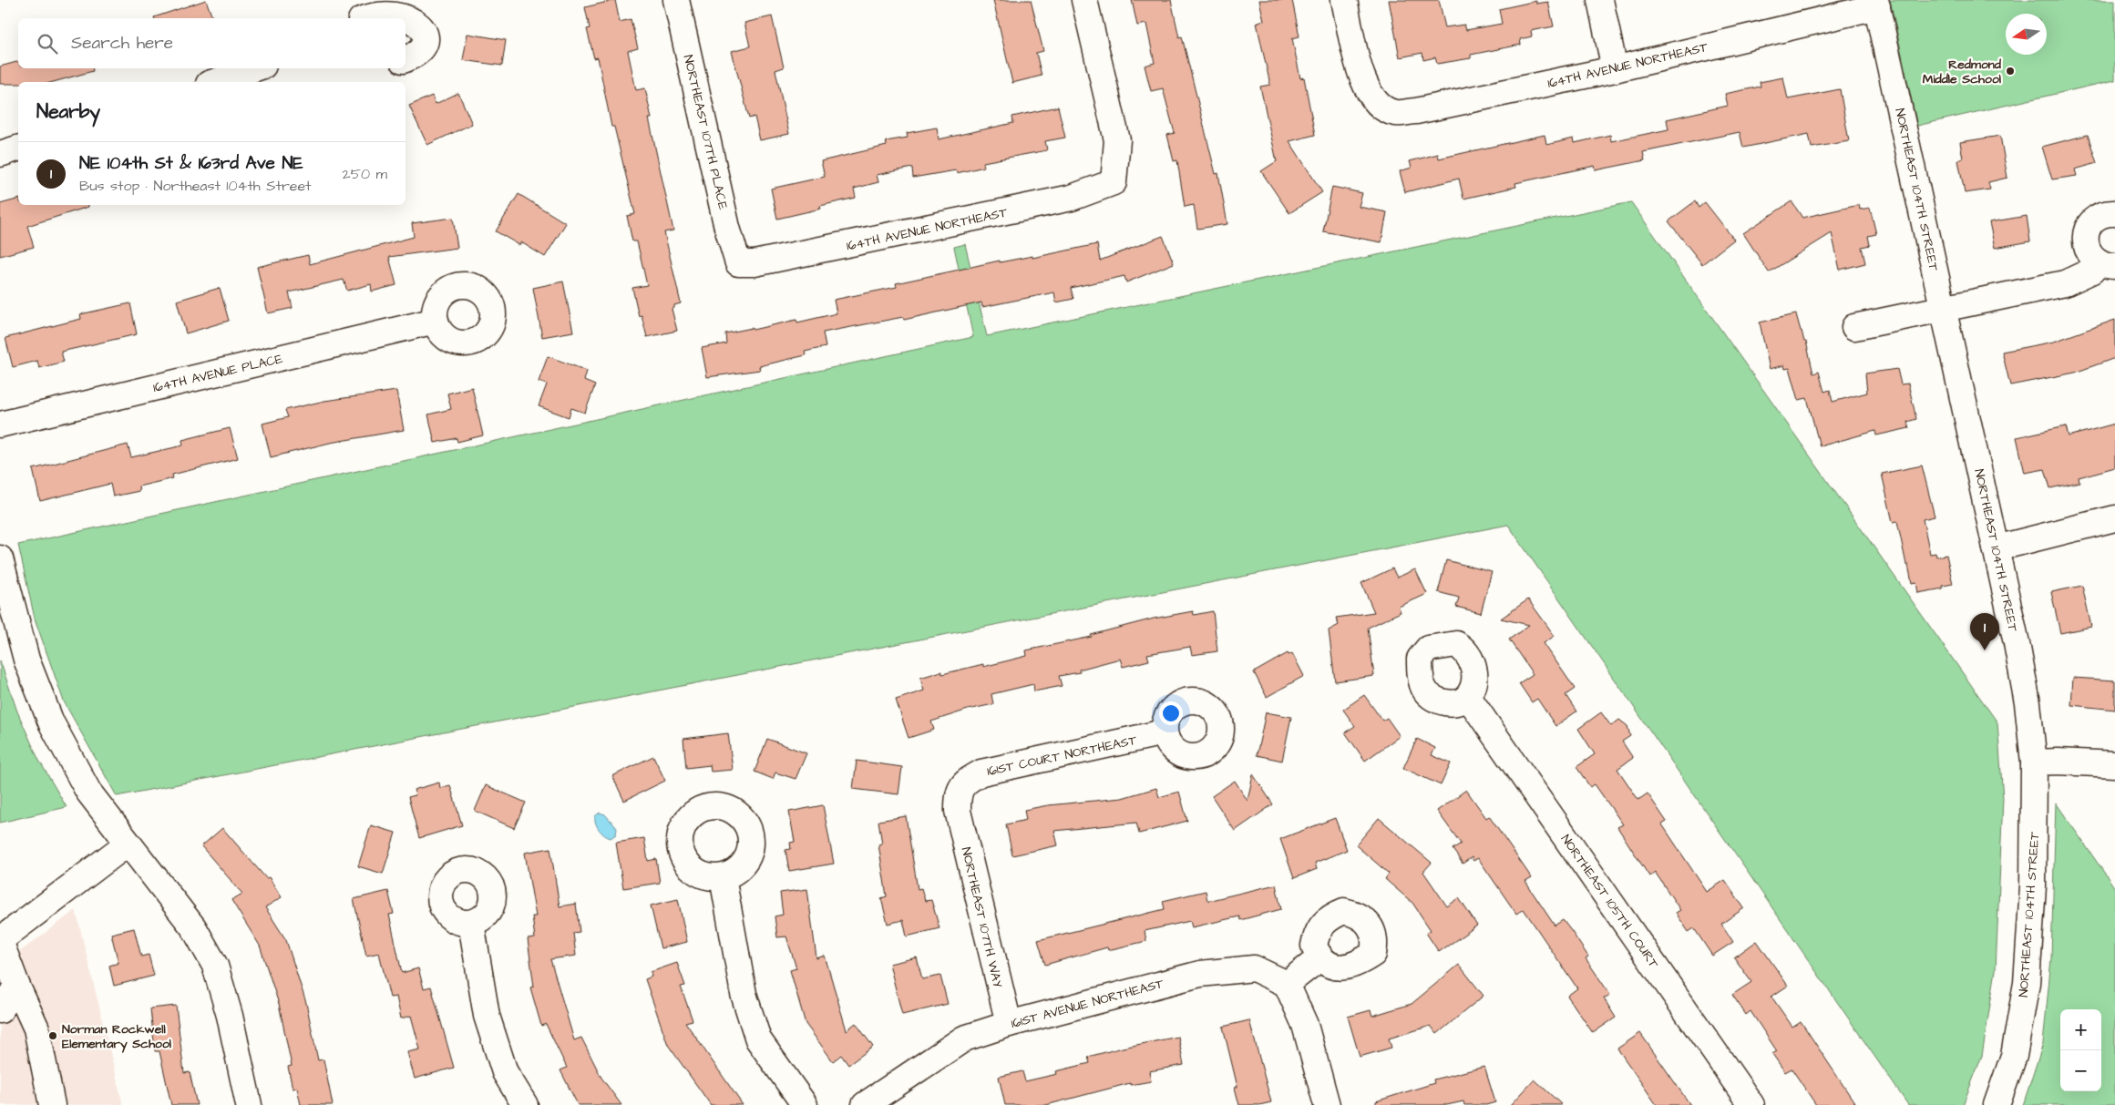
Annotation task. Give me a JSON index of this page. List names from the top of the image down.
{
  "streets": {
    "street": [
      "164TH AVENUE NORTHEAST",
      "NORTHEAST 107TH PLACE",
      "NORTHEAST 104TH STREET",
      "164TH AVENUE PLACE",
      "161ST COURT NORTHEAST",
      "NORTHEAST 105TH COURT",
      "NORTHEAST 107TH WAY",
      "161ST AVENUE NORTHEAST"
    ]
  },
  "crossings": [
    ["164TH AVENUE NORTHEAST", "NORTHEAST 107TH PLACE"],
    ["164TH AVENUE NORTHEAST", "NORTHEAST 104TH STREET"],
    ["161ST COURT NORTHEAST", "NORTHEAST 107TH WAY"],
    ["NORTHEAST 107TH WAY", "161ST AVENUE NORTHEAST"]
  ],
  "places": ["Redmond Middle School", "Norman Rockwell Elementary School"],
  "north": "left",
  "page": {
    "search": "Search here",
    "heading": "Nearby",
    "list": [
      {
        "mark": "1",
        "name": "NE 104th St & 163rd Ave NE",
        "note": "Bus stop · Northeast 104th Street",
        "value": "250 m"
      }
    ],
    "pins": "1",
    "map_buttons": ["+", "−"]
  }
}
